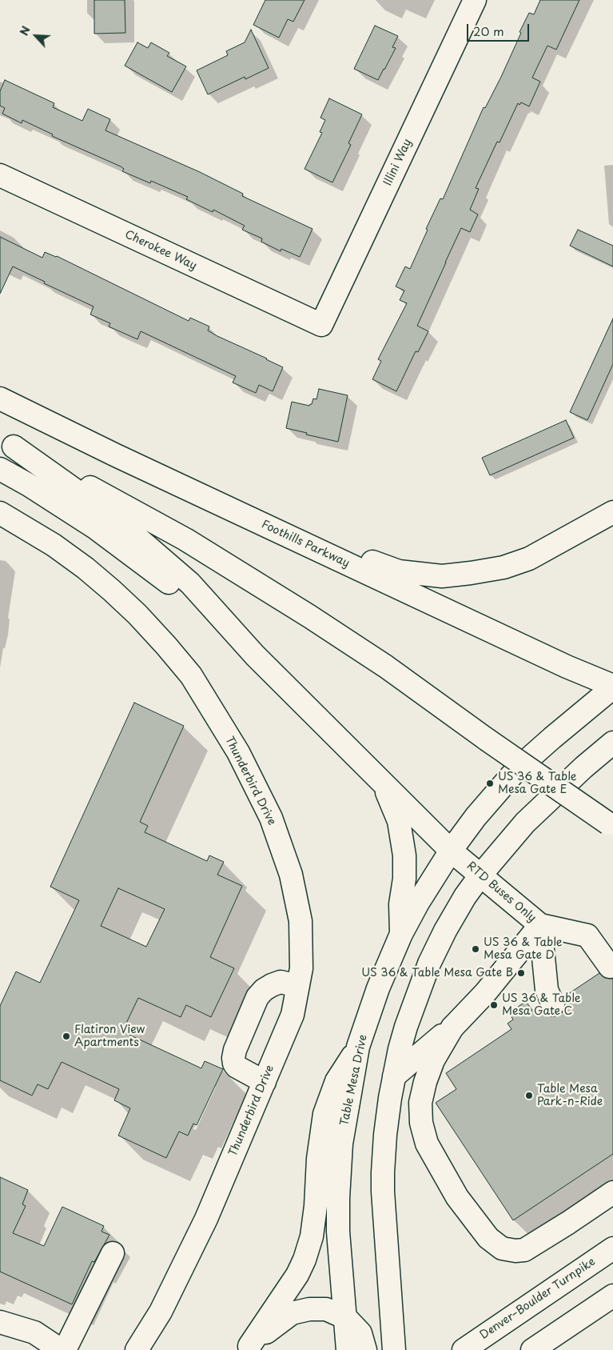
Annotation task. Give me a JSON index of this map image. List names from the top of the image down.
{
  "streets": {
    "main road": [
      "Illini Way",
      "Cherokee Way",
      "Foothills Parkway",
      "Thunderbird Drive",
      "RTD Buses Only",
      "Table Mesa Drive",
      "Denver–Boulder Turnpike"
    ]
  },
  "crossings": [
    ["Illini Way", "Cherokee Way"],
    ["Foothills Parkway", "Table Mesa Drive"],
    ["RTD Buses Only", "Table Mesa Drive"]
  ],
  "places": [
    "US 36 & Table Mesa Gate E",
    "US 36 & Table Mesa Gate D",
    "US 36 & Table Mesa Gate B",
    "US 36 & Table Mesa Gate C",
    "Flatiron View Apartments",
    "Table Mesa Park-n-Ride"
  ],
  "scale_bar": "20 m",
  "north": "top left"
}
